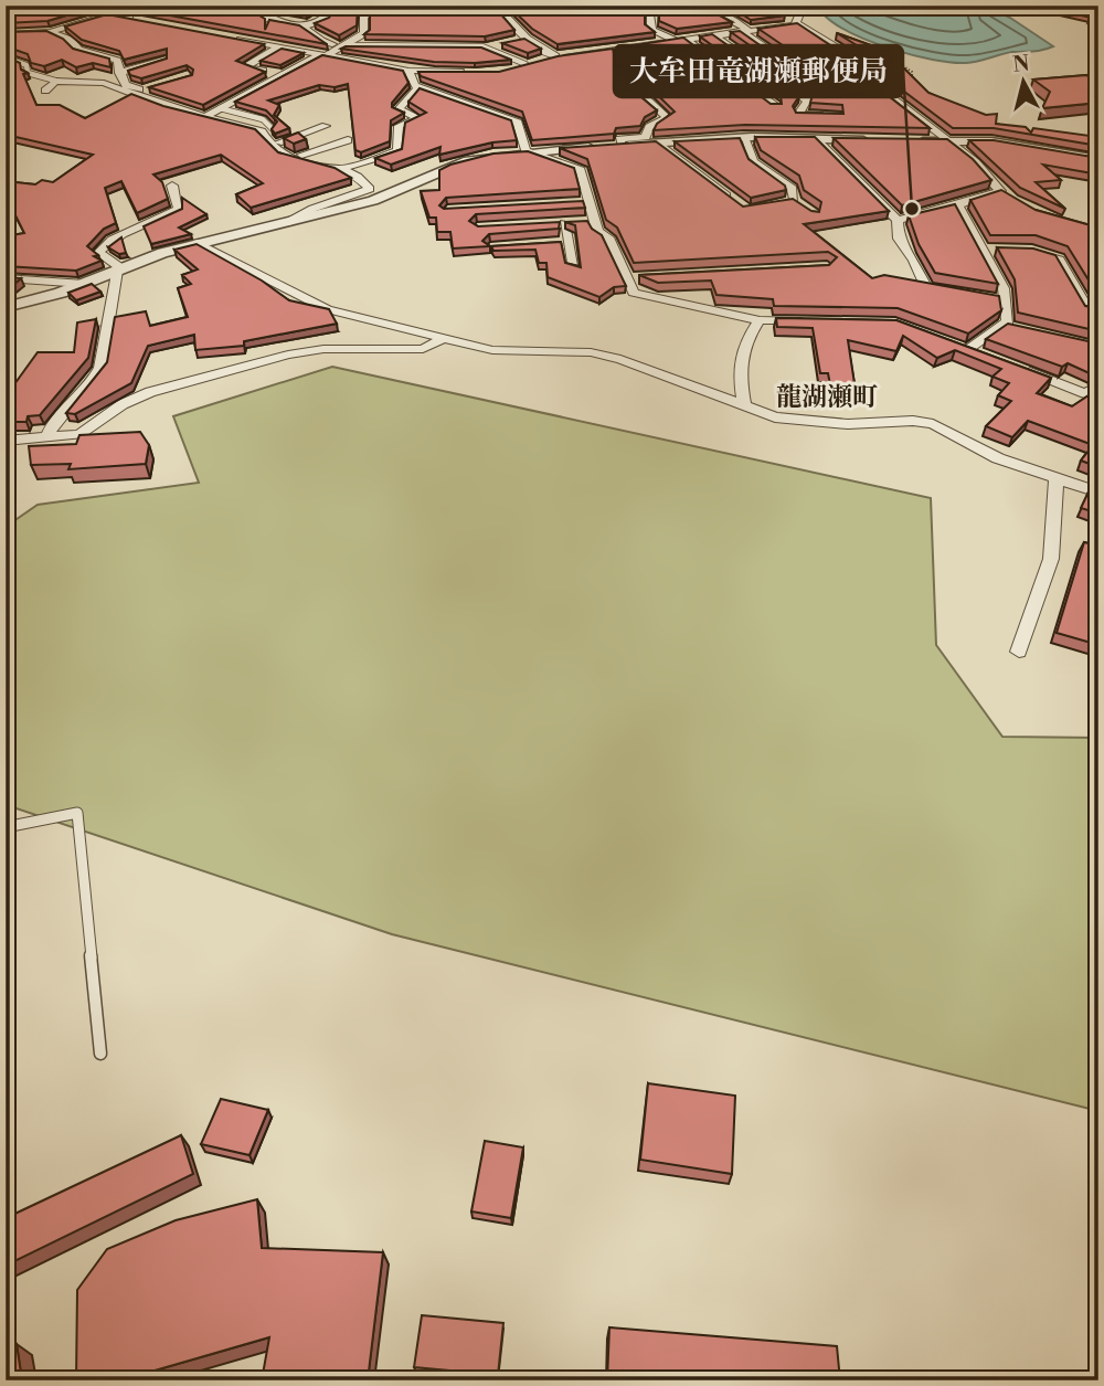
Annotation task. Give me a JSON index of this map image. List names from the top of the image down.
{
  "districts": ["龍湖瀬町"],
  "places": ["大牟田竜湖瀬郵便局"],
  "north": "top"
}
